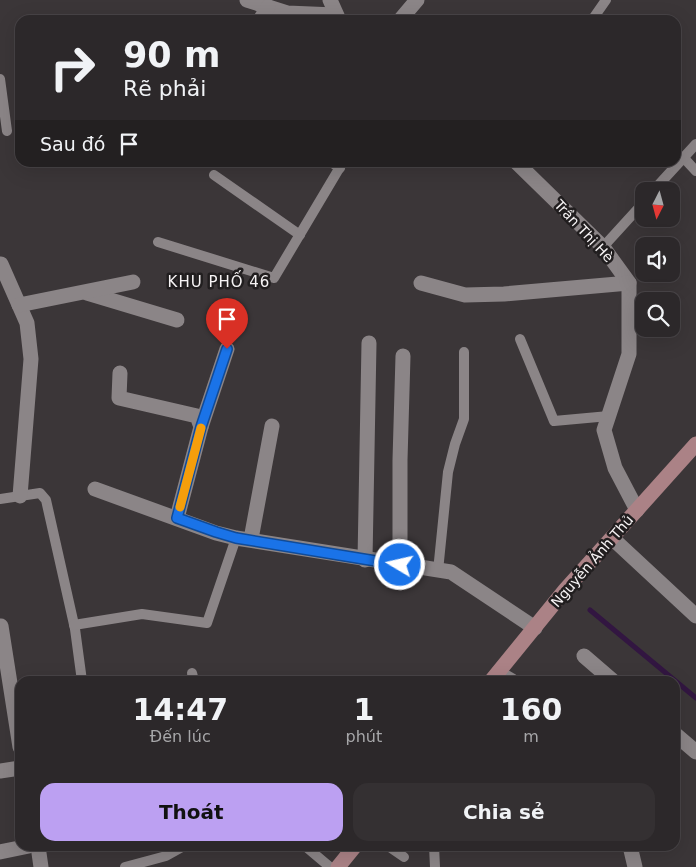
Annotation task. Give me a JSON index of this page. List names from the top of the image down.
{
  "streets": {
    "main road": ["Nguyễn Ảnh Thủ"],
    "street": ["Trần Thị Hè"]
  },
  "districts": ["KHU PHỐ 46"],
  "north": "bottom",
  "page": {
    "turn": ["90 m", "Rẽ phải"],
    "then": "Sau đó",
    "eta": [
      "14:47",
      "Đến lúc",
      "1",
      "phút",
      "160",
      "m"
    ],
    "buttons": ["Thoát", "Chia sẻ"]
  }
}
